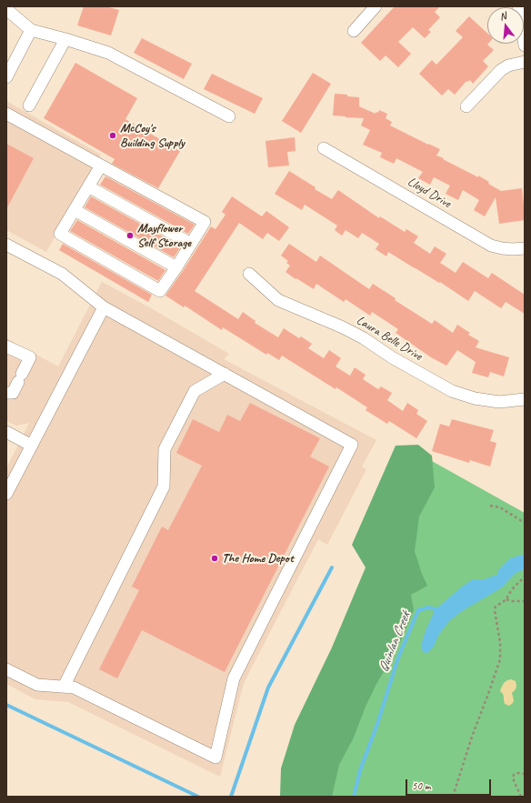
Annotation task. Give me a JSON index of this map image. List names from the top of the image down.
{
  "streets": {
    "street": ["Lloyd Drive", "Laura Belle Drive"]
  },
  "water": ["Quinlan Creek"],
  "places": ["McCoy's Building Supply", "Mayflower Self Storage", "The Home Depot"],
  "scale_bar": "50 m",
  "north": "top"
}
